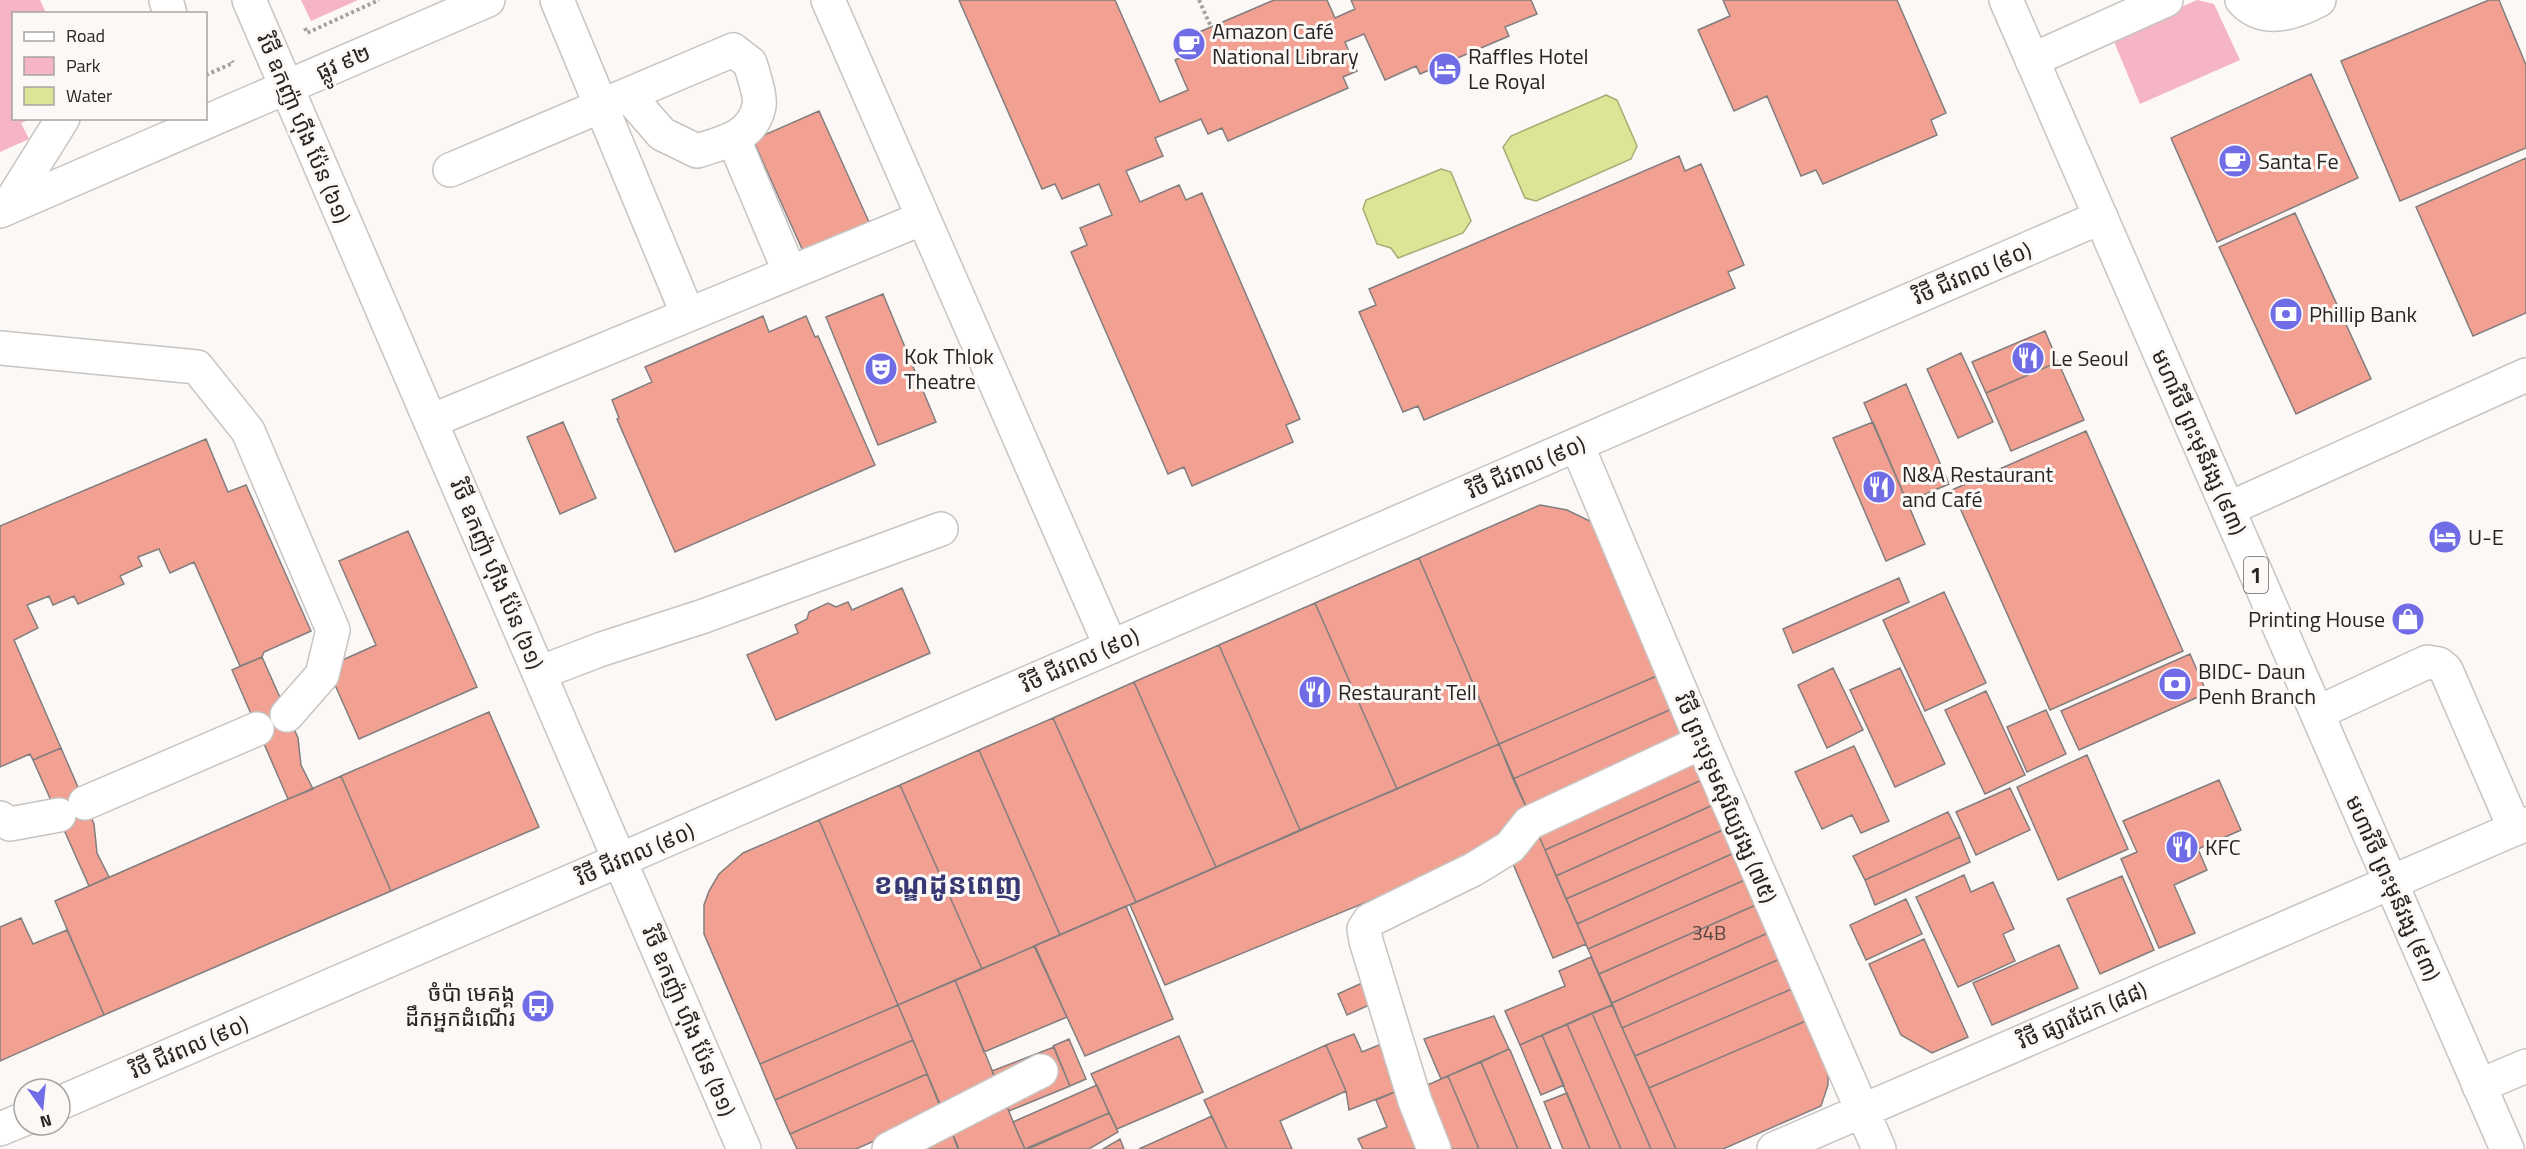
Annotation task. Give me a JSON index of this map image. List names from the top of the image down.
{
  "streets": {
    "main road": [
      "ផ្លូវ ៩២",
      "វិថី ឧកញ៉ា ហ៊ីង ប៉ែន (៦១)",
      "វិថី ជីវពល (៩០)",
      "មហាវិថី ព្រះមុនីវង្ស (៩៣)",
      "1",
      "វិថី ព្រះបុទុមសុរិយ្យវង្ស (៧៥)",
      "វិថី ផ្សារដែក (៨៨)"
    ]
  },
  "crossings": [
    ["ផ្លូវ ៩២", "វិថី ឧកញ៉ា ហ៊ីង ប៉ែន (៦១)"],
    ["វិថី ឧកញ៉ា ហ៊ីង ប៉ែន (៦១)", "វិថី ជីវពល (៩០)"],
    ["វិថី ជីវពល (៩០)", "មហាវិថី ព្រះមុនីវង្ស (៩៣)"],
    ["វិថី ជីវពល (៩០)", "វិថី ព្រះបុទុមសុរិយ្យវង្ស (៧៥)"],
    ["មហាវិថី ព្រះមុនីវង្ស (៩៣)", "វិថី ផ្សារដែក (៨៨)"],
    ["វិថី ព្រះបុទុមសុរិយ្យវង្ស (៧៥)", "វិថី ផ្សារដែក (៨៨)"]
  ],
  "districts": ["ខណ្ឌដូនពេញ"],
  "places": {
    "cafe": ["Amazon Café National Library", "Santa Fe"],
    "hotel": ["Raffles Hotel Le Royal", "U-E"],
    "bank": ["Phillip Bank", "BIDC- Daun Penh Branch"],
    "restaurant": [
      "Le Seoul",
      "N&A Restaurant and Café",
      "Restaurant Tell",
      "KFC"
    ],
    "theatre": ["Kok Thlok Theatre"],
    "shop": ["Printing House"],
    "bus stop": ["ចំប៉ា មេគង្គ ដឹកអ្នកដំណើរ"]
  },
  "house_numbers": ["34B"],
  "legend": ["Road", "Park", "Water"],
  "north": "bottom"
}
